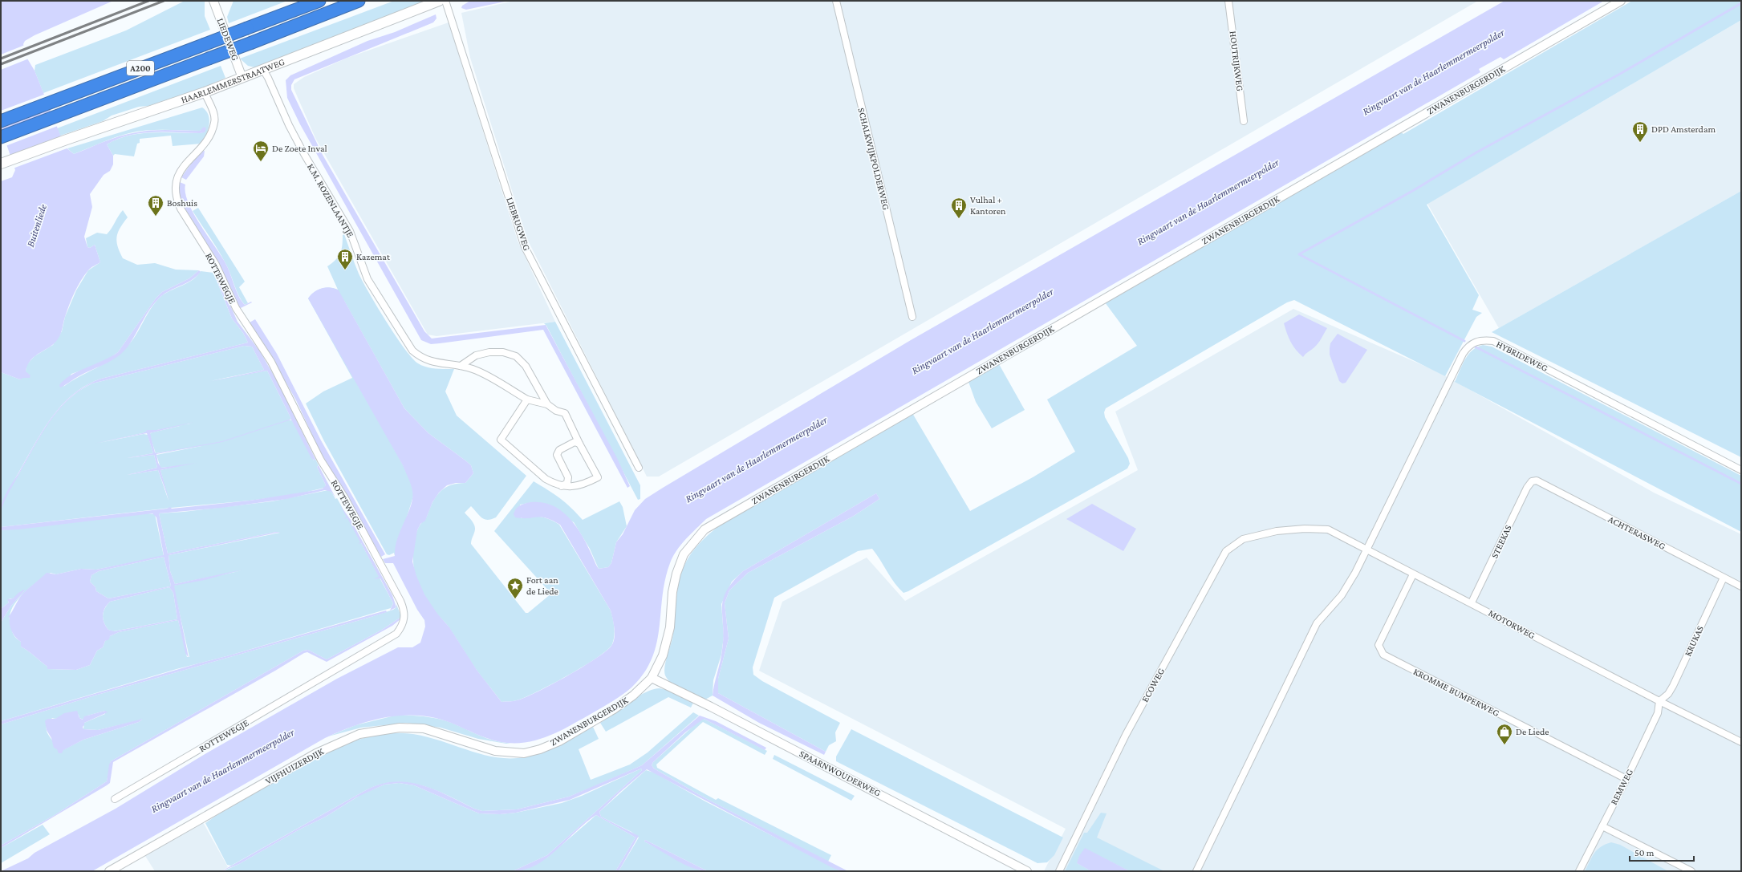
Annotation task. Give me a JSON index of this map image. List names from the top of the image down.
{
  "streets": {
    "highway": ["A200"],
    "main road": ["HAARLEMMERSTRAATWEG"],
    "street": [
      "LIEDEWEG",
      "HOUTRIJKWEG",
      "ZWANENBURGERDIJK",
      "SCHALKWIJKPOLDERWEG",
      "K.M. ROZENLAANTJE",
      "LIEBRUGWEG",
      "ROTTEWEGJE",
      "HYBRIDEWEG",
      "ACHTERASWEG",
      "STEEKAS",
      "MOTORWEG",
      "KRUKAS",
      "ECOWEG",
      "KROMME BUMPERWEG",
      "VIJFHUIZERDIJK",
      "SPAARNWOUDERWEG",
      "REMWEG"
    ]
  },
  "crossings": [
    ["LIEDEWEG", "HAARLEMMERSTRAATWEG"],
    ["HAARLEMMERSTRAATWEG", "K.M. ROZENLAANTJE"],
    ["HAARLEMMERSTRAATWEG", "ROTTEWEGJE"],
    ["ZWANENBURGERDIJK", "VIJFHUIZERDIJK"],
    ["ZWANENBURGERDIJK", "SPAARNWOUDERWEG"],
    ["HYBRIDEWEG", "MOTORWEG"],
    ["ACHTERASWEG", "STEEKAS"],
    ["ACHTERASWEG", "KRUKAS"],
    ["STEEKAS", "MOTORWEG"],
    ["MOTORWEG", "KRUKAS"],
    ["MOTORWEG", "ECOWEG"],
    ["MOTORWEG", "KROMME BUMPERWEG"],
    ["MOTORWEG", "REMWEG"],
    ["KRUKAS", "REMWEG"],
    ["KROMME BUMPERWEG", "REMWEG"]
  ],
  "water": ["Ringvaart van de Haarlemmermeerpolder", "Buitenliede"],
  "places": {
    "building": [
      "DPD Amsterdam",
      "Boshuis",
      "Vulhal + Kantoren",
      "Kazemat"
    ],
    "hotel": ["De Zoete Inval"],
    "place": ["Fort aan de Liede"],
    "shop": ["De Liede"]
  },
  "scale_bar": "50 m"
}
